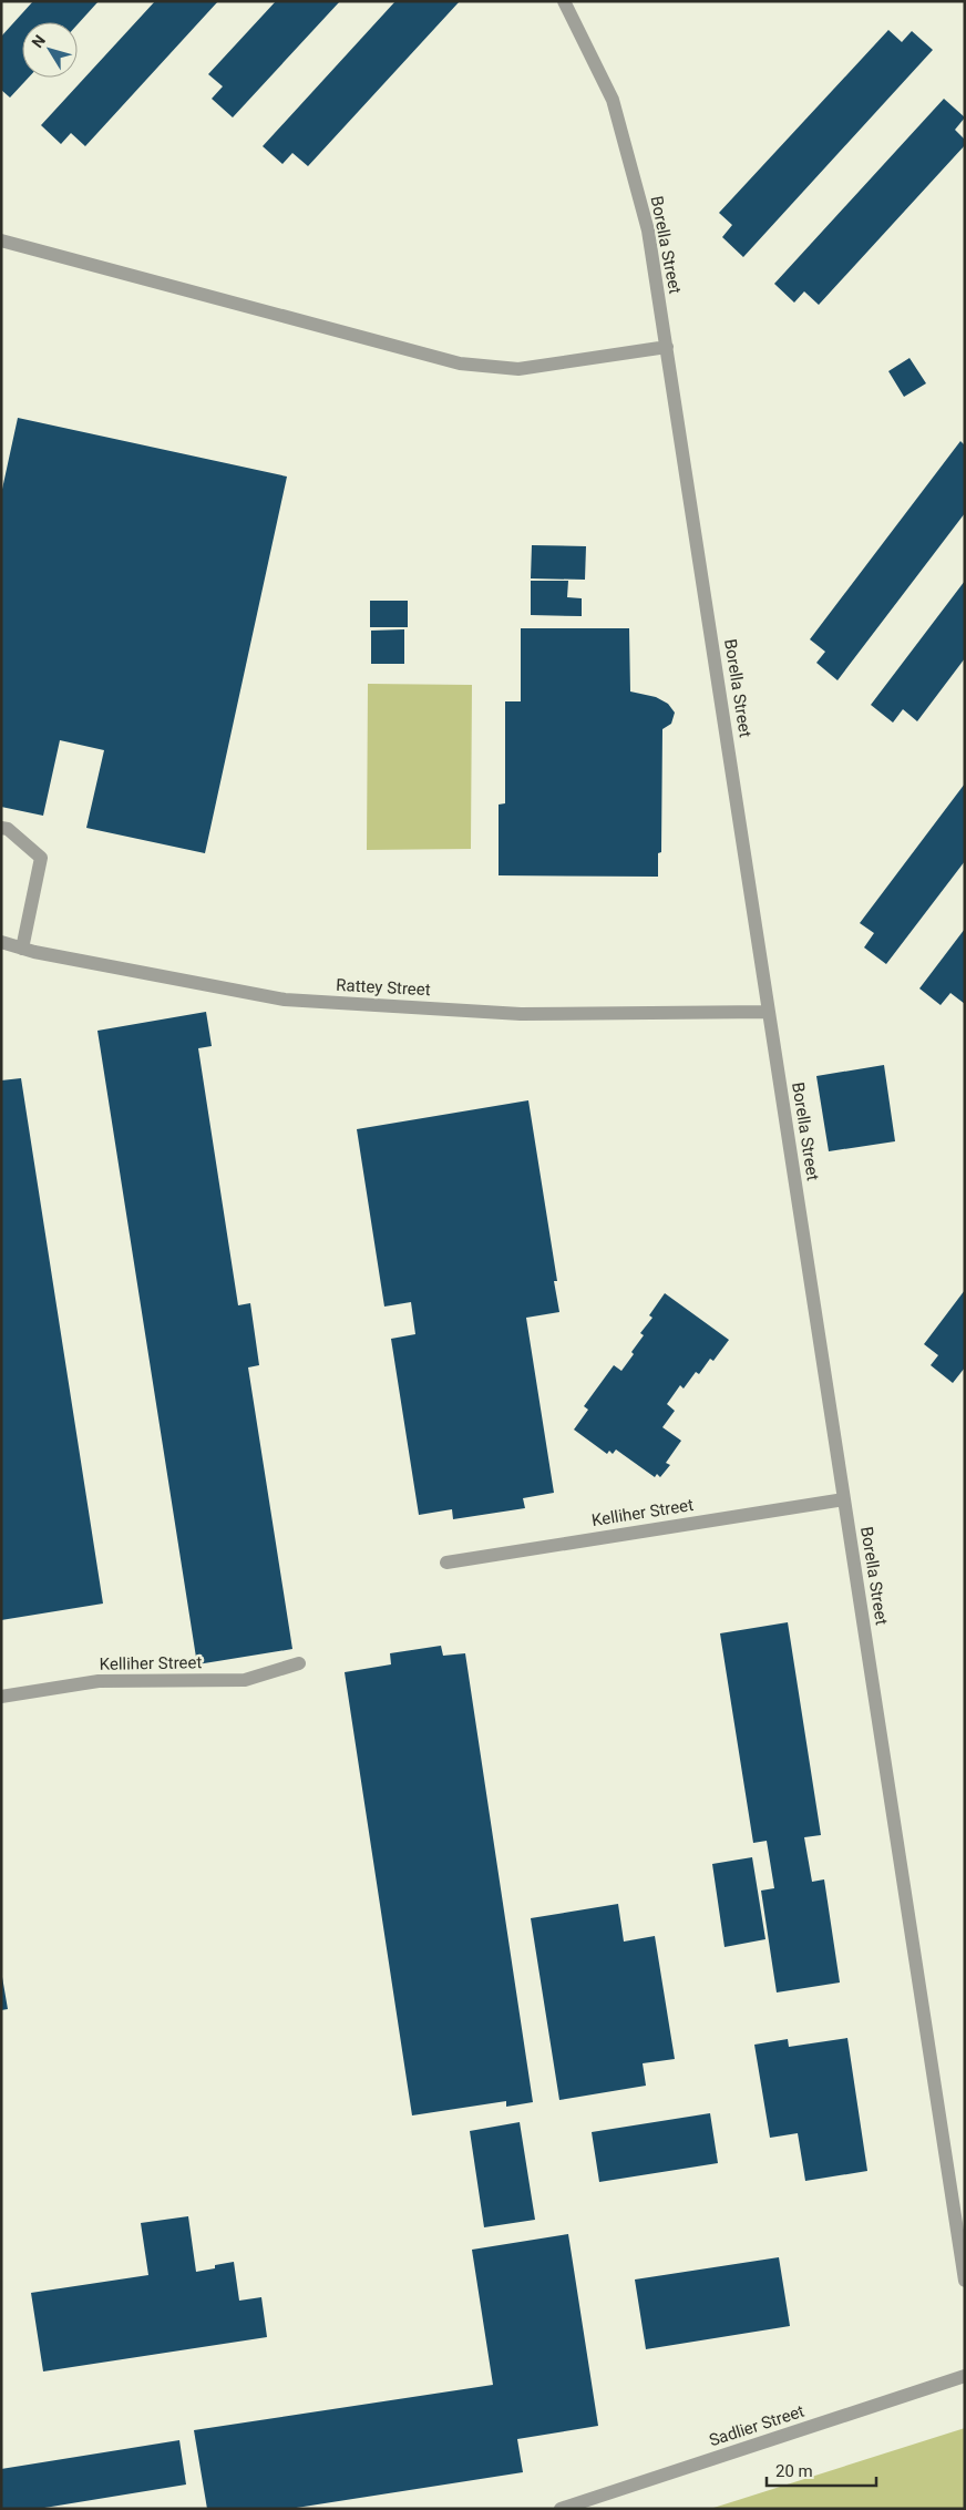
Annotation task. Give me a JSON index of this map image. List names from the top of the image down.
{
  "streets": {
    "lane": [
      "Borella Street",
      "Rattey Street",
      "Kelliher Street",
      "Sadlier Street"
    ]
  },
  "crossings": [
    ["Borella Street", "Rattey Street"],
    ["Borella Street", "Kelliher Street"]
  ],
  "scale_bar": "20 m",
  "north": "top left"
}
